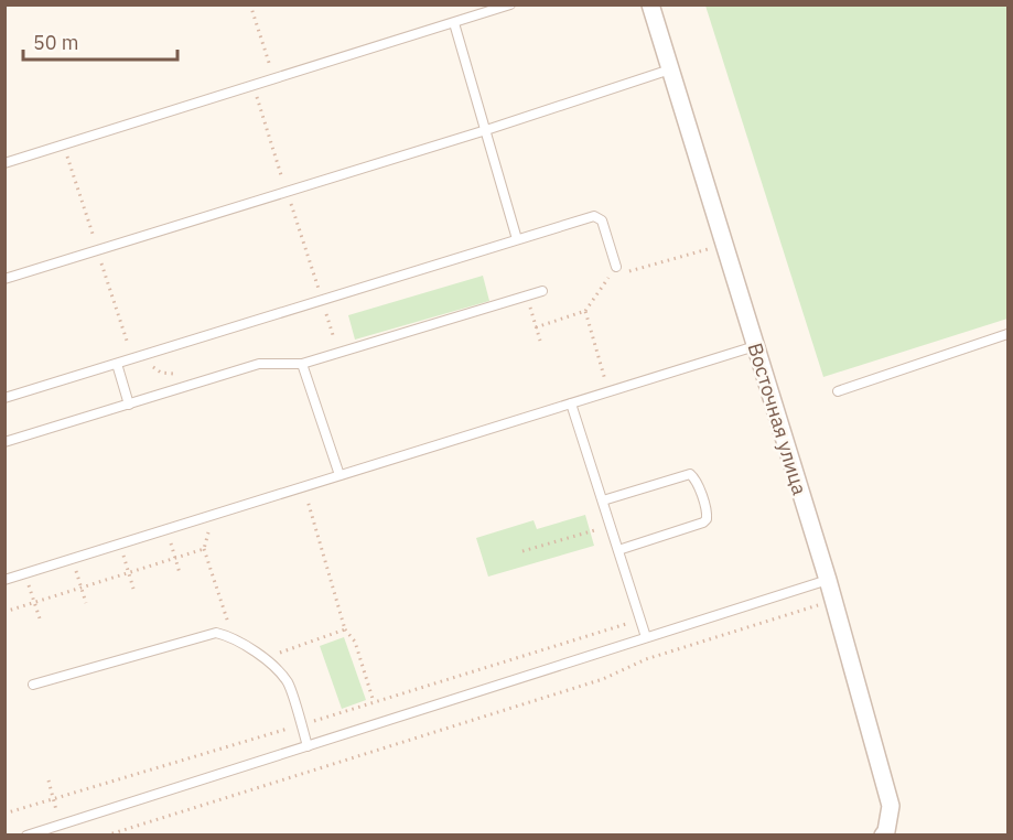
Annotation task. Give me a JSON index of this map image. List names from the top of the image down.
{
  "streets": {
    "street": ["Восточная улица"]
  },
  "scale_bar": "50 m"
}
